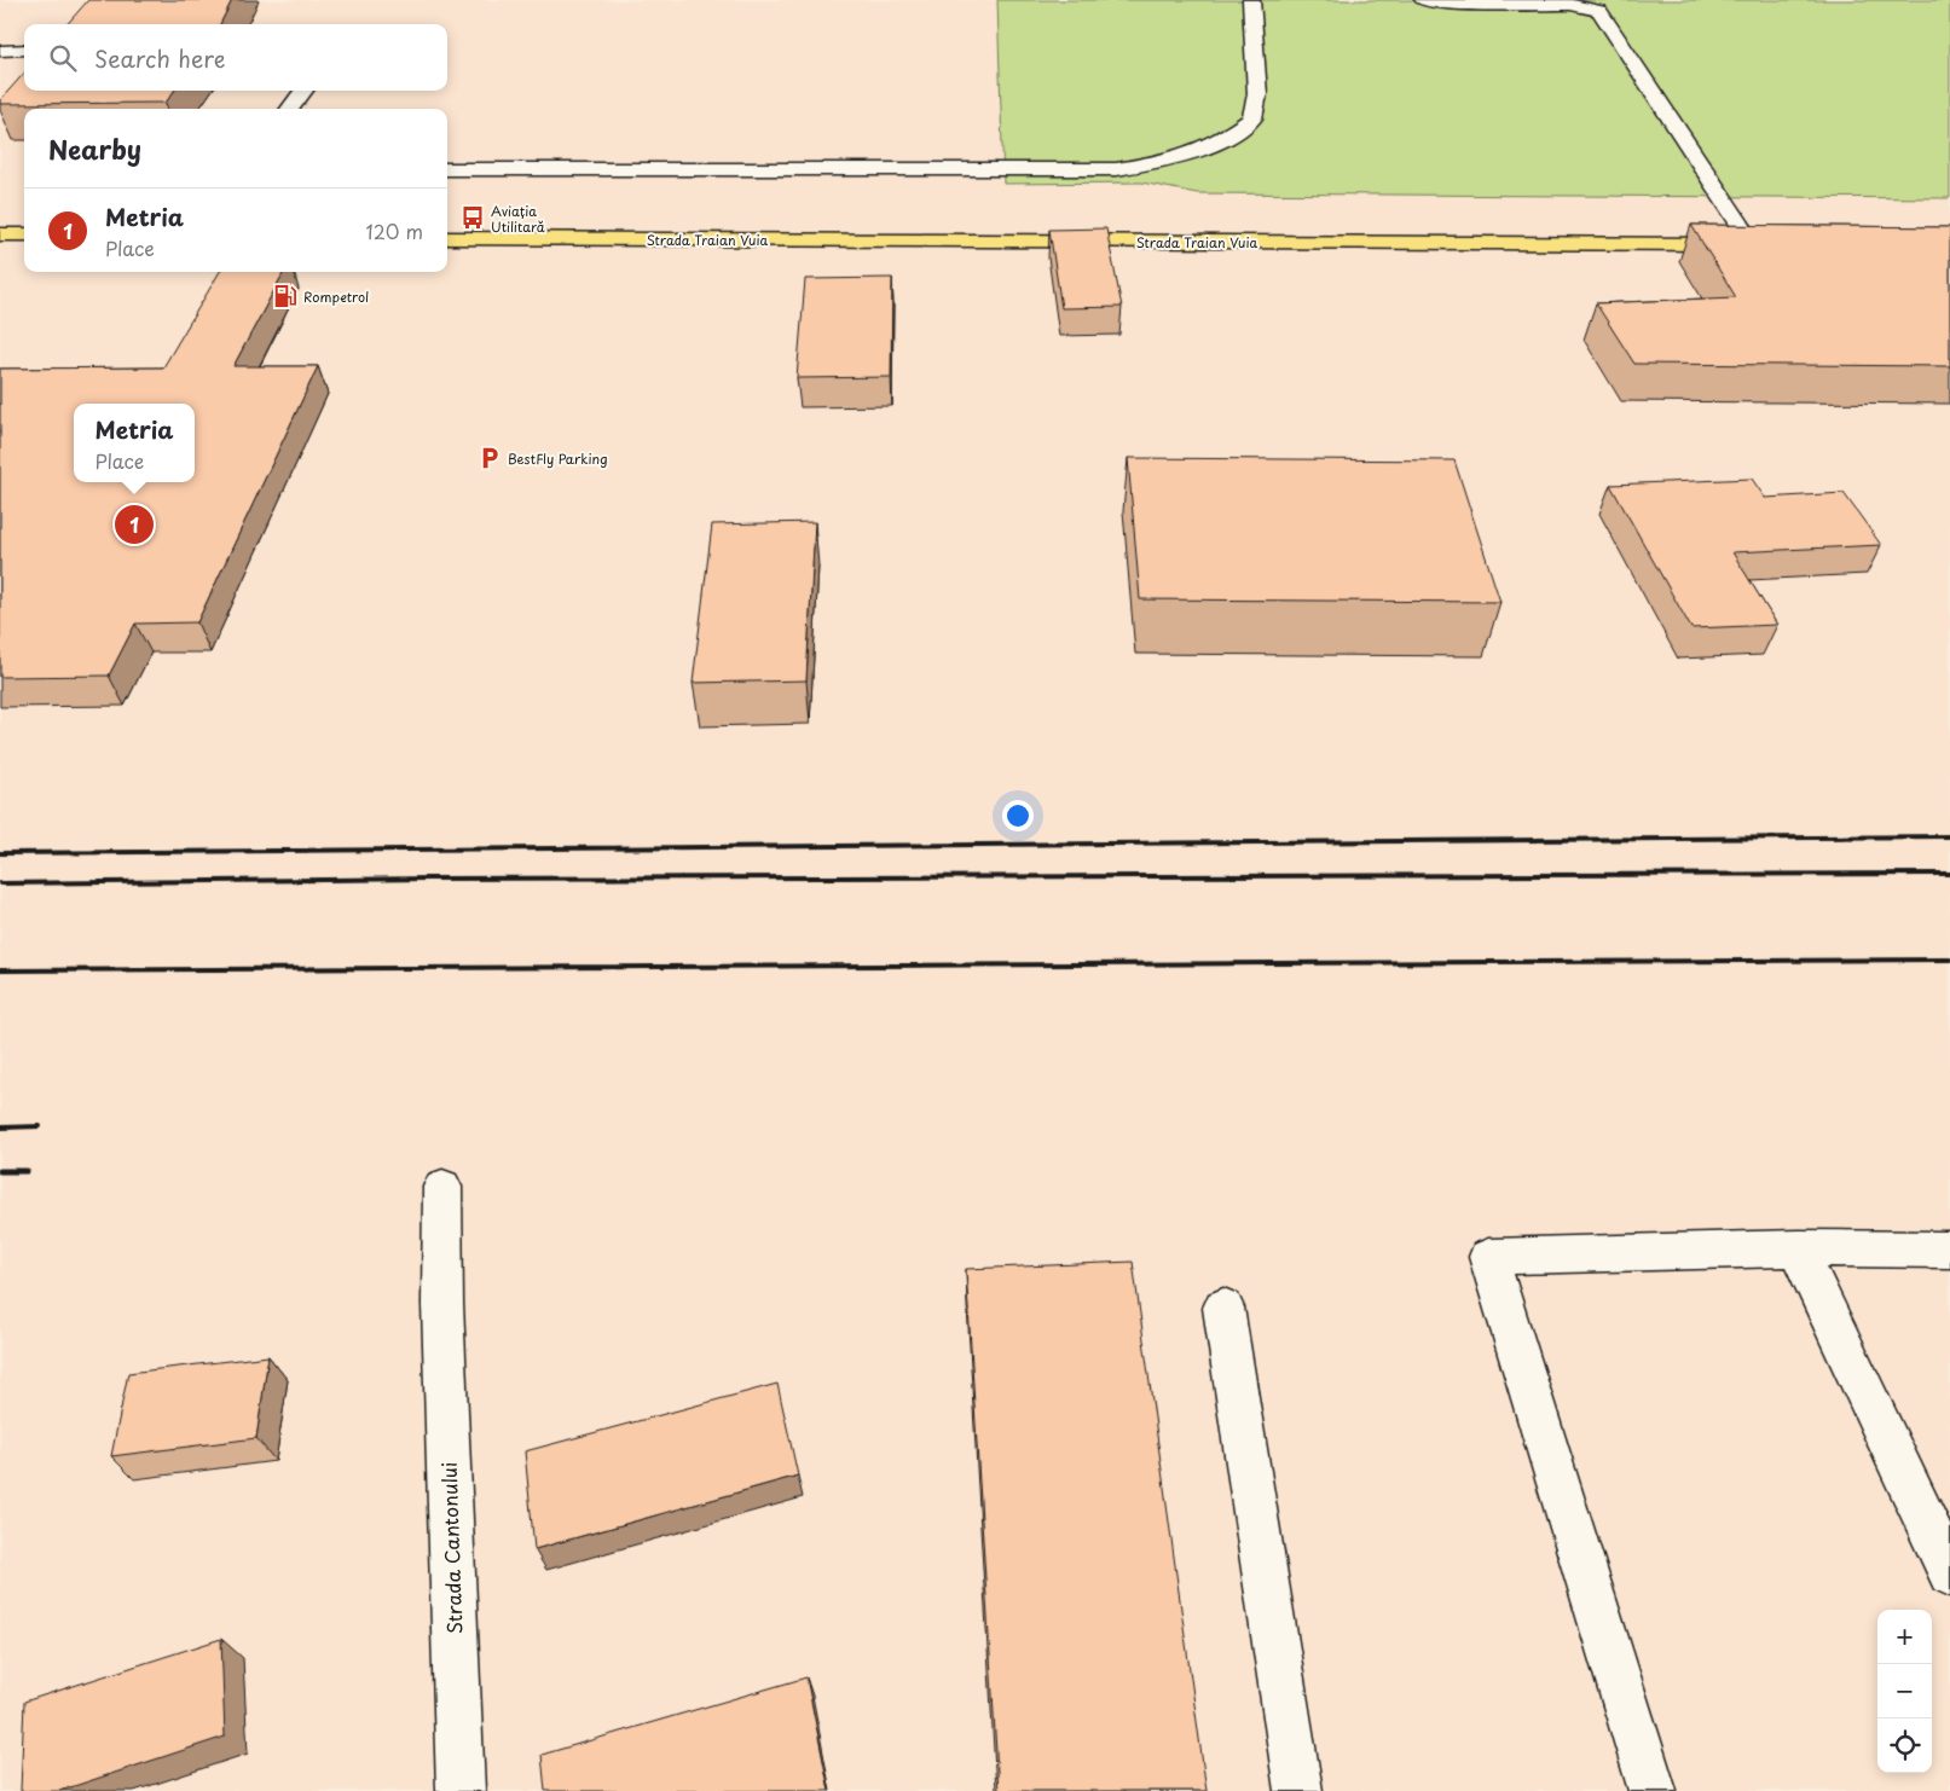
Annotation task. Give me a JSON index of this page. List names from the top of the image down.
{
  "streets": {
    "main road": ["Strada Traian Vuia"],
    "street": ["Strada Cantonului"]
  },
  "places": {
    "bus stop": ["Aviația Utilitară"],
    "fuel station": ["Rompetrol"],
    "parking": ["BestFly Parking"]
  },
  "page": {
    "search": "Search here",
    "heading": "Nearby",
    "list": [
      {
        "mark": "1",
        "name": "Metria",
        "note": "Place",
        "value": "120 m"
      }
    ],
    "popup": ["Metria", "Place"],
    "pins": "1",
    "map_buttons": ["+", "−"]
  }
}
